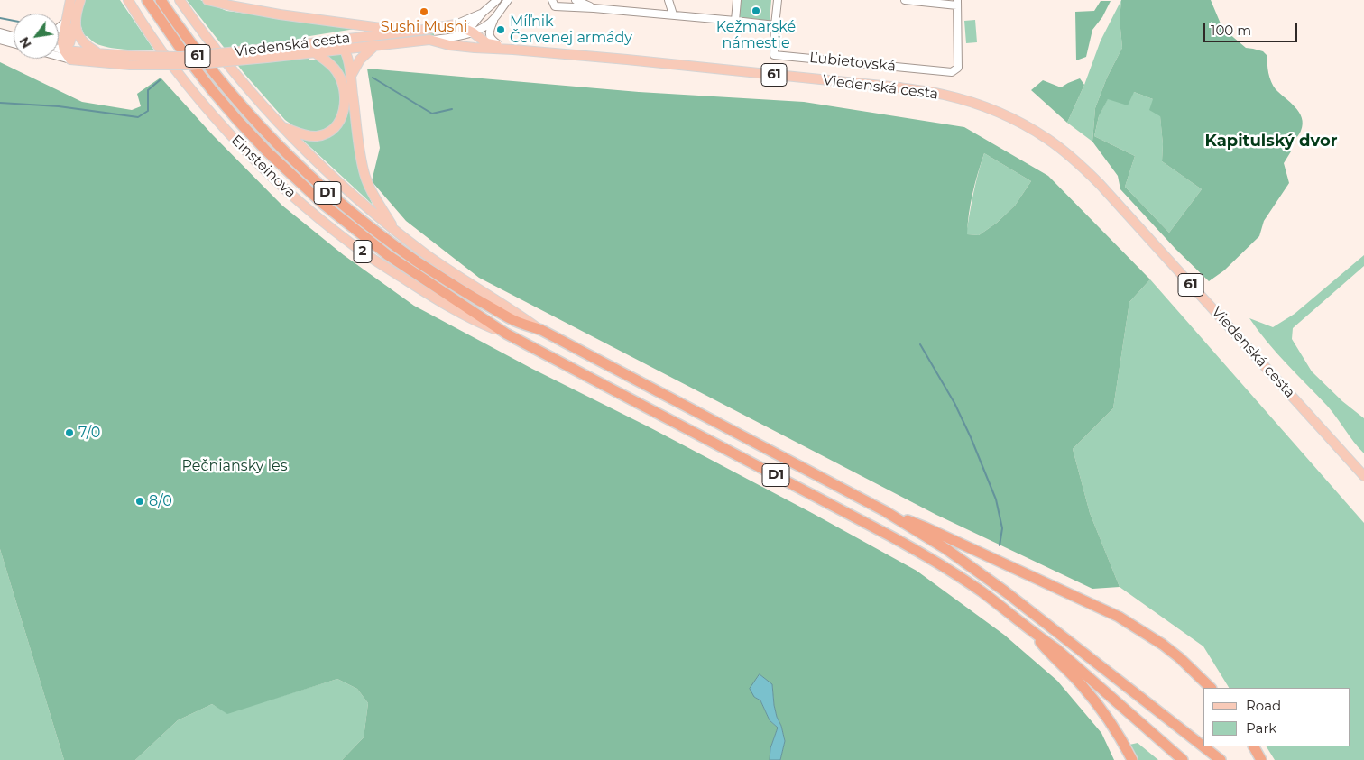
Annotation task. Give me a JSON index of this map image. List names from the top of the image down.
{
  "streets": {
    "highway": ["D1"],
    "main road": [
      "Viedenská cesta",
      "61",
      "Einsteinova",
      "2"
    ],
    "street": ["Ľubietovská"]
  },
  "crossings": [
    ["Einsteinova", "D1"]
  ],
  "districts": ["Kapitulský dvor"],
  "parks": ["Pečniansky les"],
  "places": [
    "Kežmarské námestie",
    "Sushi Mushi",
    "Míľnik Červenej armády",
    "7/0",
    "8/0"
  ],
  "legend": ["Road", "Park"],
  "scale_bar": "100 m",
  "north": "bottom left"
}
